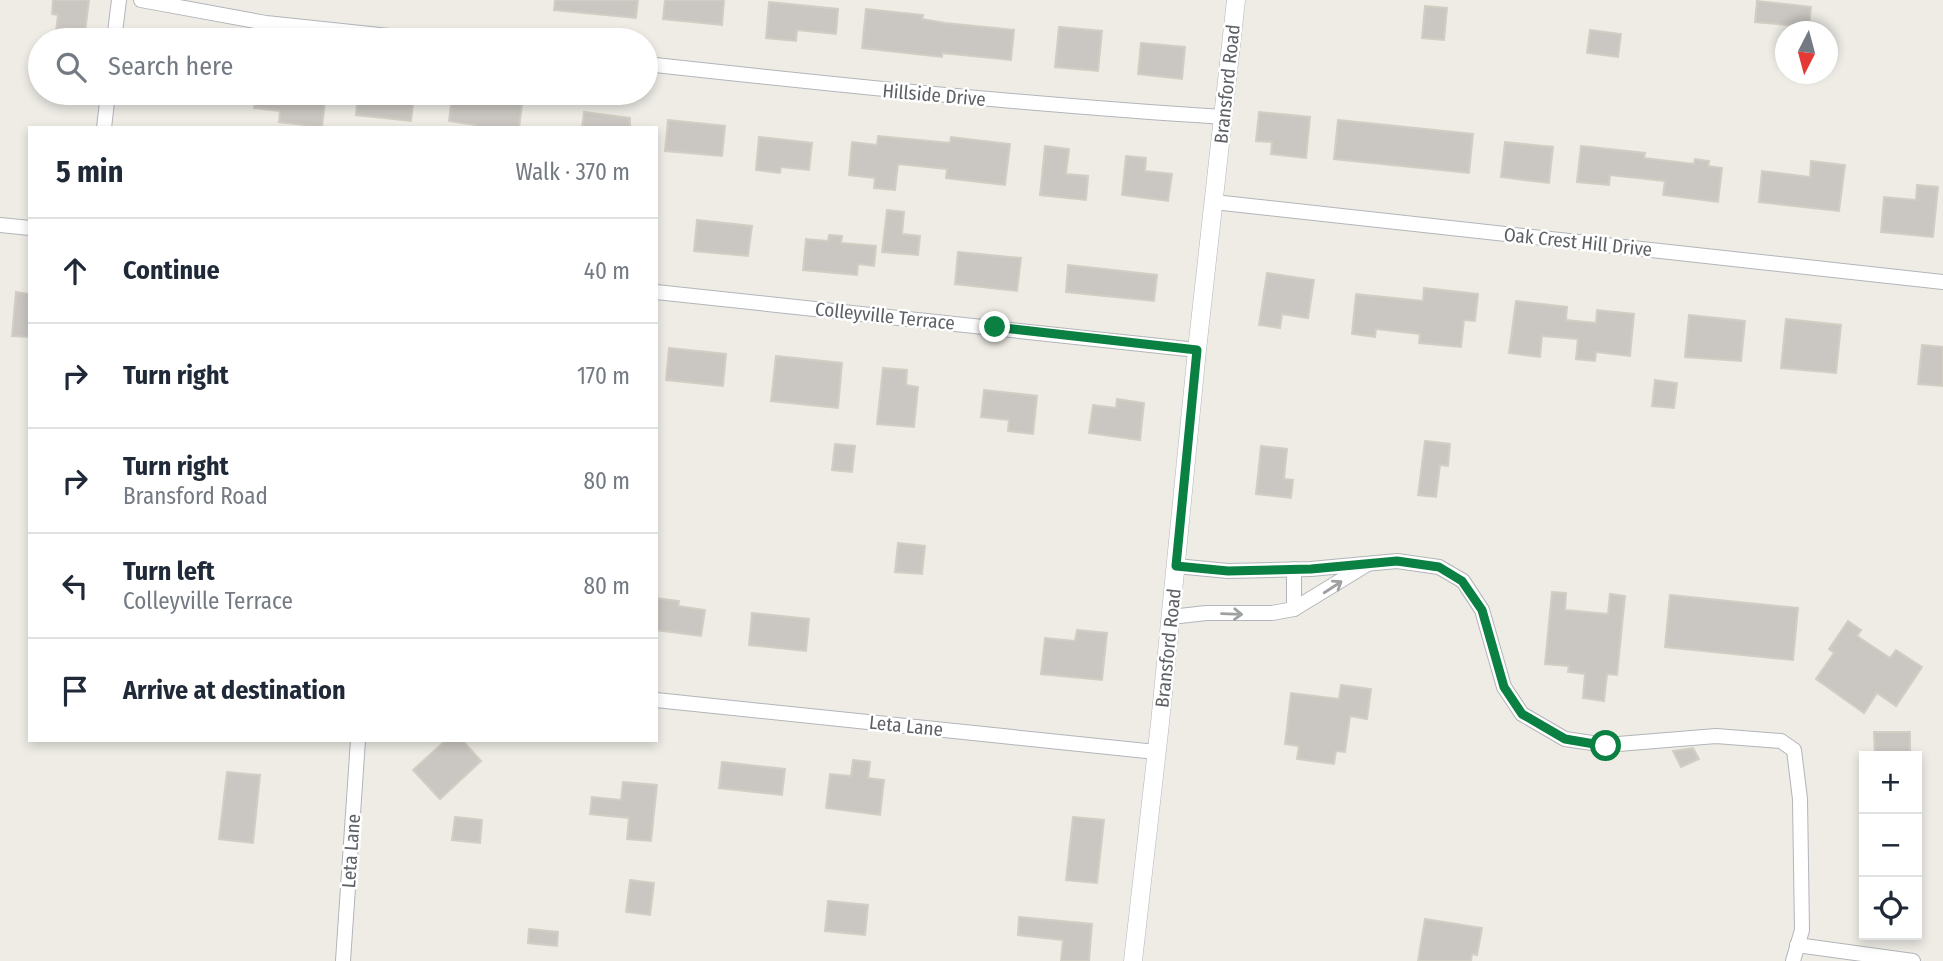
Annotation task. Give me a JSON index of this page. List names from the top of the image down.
{
  "streets": {
    "street": [
      "Bransford Road",
      "Hillside Drive",
      "Oak Crest Hill Drive",
      "Colleyville Terrace",
      "Leta Lane"
    ]
  },
  "crossings": [
    ["Bransford Road", "Hillside Drive"],
    ["Bransford Road", "Oak Crest Hill Drive"],
    ["Bransford Road", "Colleyville Terrace"],
    ["Bransford Road", "Leta Lane"]
  ],
  "north": "bottom",
  "page": {
    "search": "Search here",
    "heading": ["5 min", "Walk · 370 m"],
    "list": [
      ["Continue", "40 m"],
      ["Turn right", "170 m"],
      ["Turn right", "Bransford Road", "80 m"],
      ["Turn left", "Colleyville Terrace", "80 m"],
      "Arrive at destination"
    ],
    "map_buttons": ["+", "−"]
  }
}
